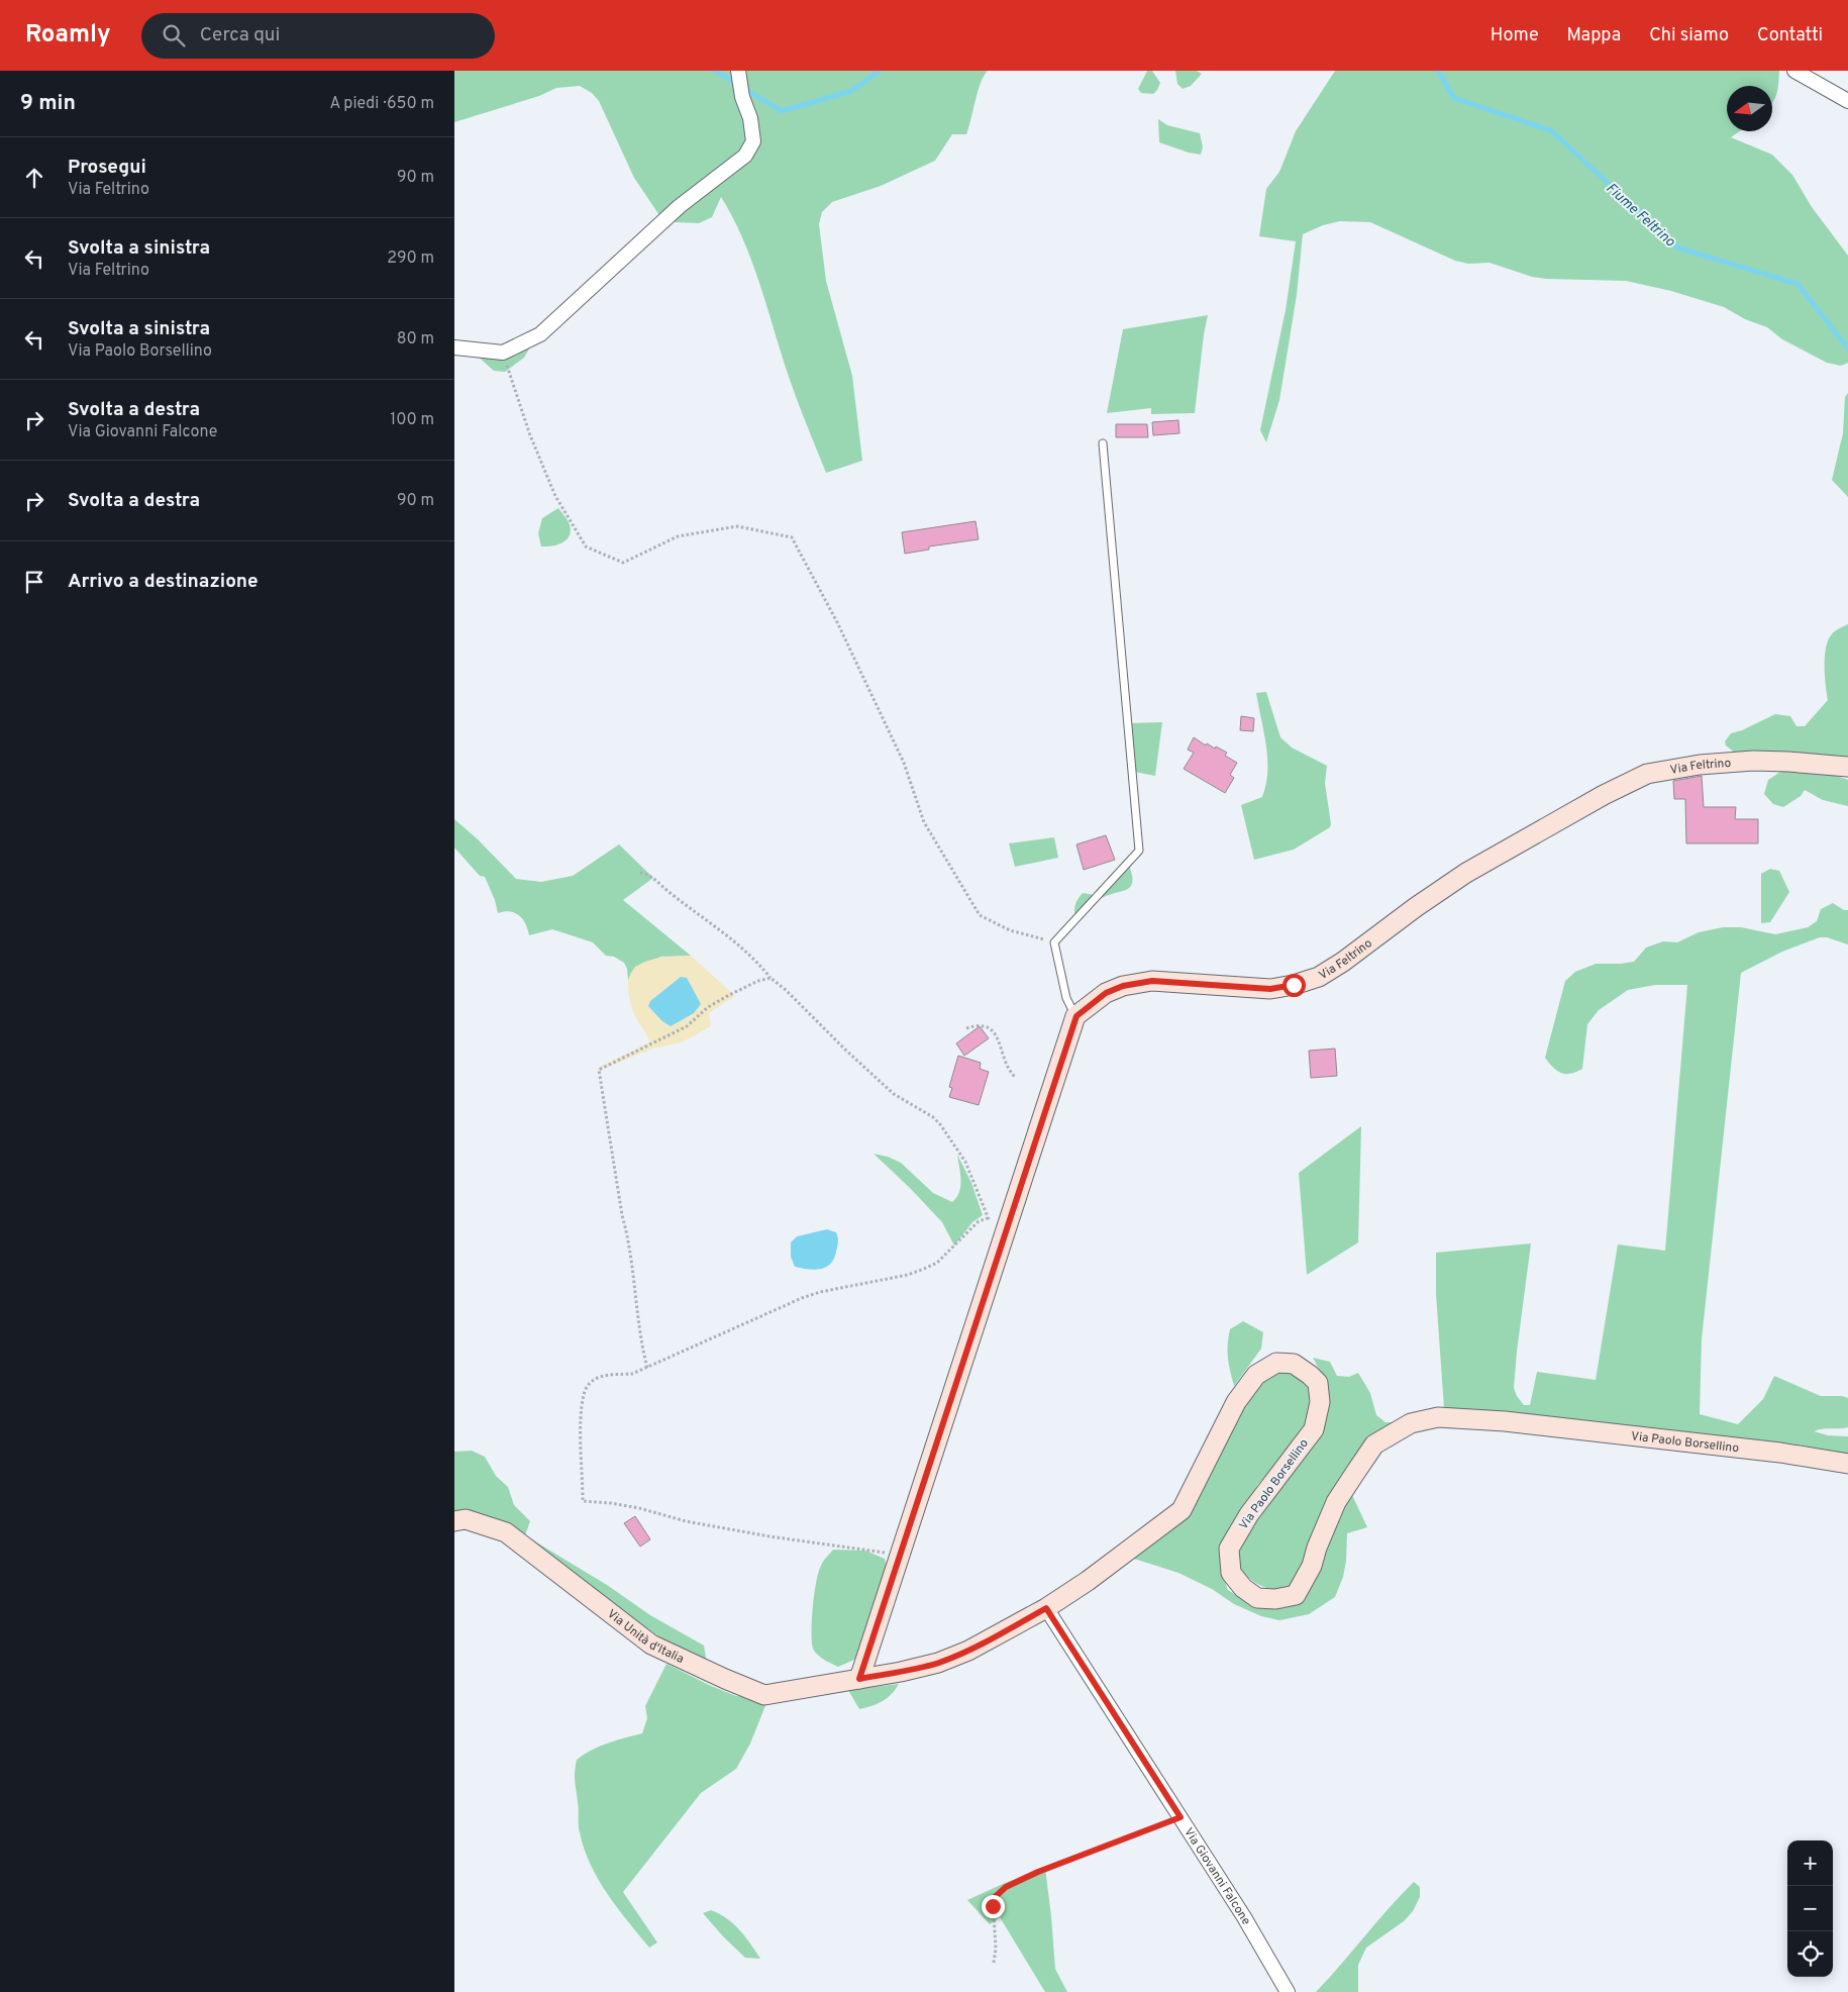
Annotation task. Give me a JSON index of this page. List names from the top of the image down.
{
  "streets": {
    "street": [
      "Via Feltrino",
      "Via Paolo Borsellino",
      "Via Unità d'Italia",
      "Via Giovanni Falcone"
    ]
  },
  "crossings": [
    ["Via Paolo Borsellino", "Via Unità d'Italia"],
    ["Via Paolo Borsellino", "Via Giovanni Falcone"]
  ],
  "water": ["Fiume Feltrino"],
  "north": "left",
  "page": {
    "header": "Roamly",
    "search": "Cerca qui",
    "nav": [
      "Home",
      "Mappa",
      "Chi siamo",
      "Contatti"
    ],
    "heading": ["9 min", "A piedi · 650 m"],
    "list": [
      ["Prosegui", "Via Feltrino", "90 m"],
      ["Svolta a sinistra", "Via Feltrino", "290 m"],
      ["Svolta a sinistra", "Via Paolo Borsellino", "80 m"],
      ["Svolta a destra", "Via Giovanni Falcone", "100 m"],
      ["Svolta a destra", "90 m"],
      "Arrivo a destinazione"
    ],
    "map_buttons": ["+", "−"]
  }
}
